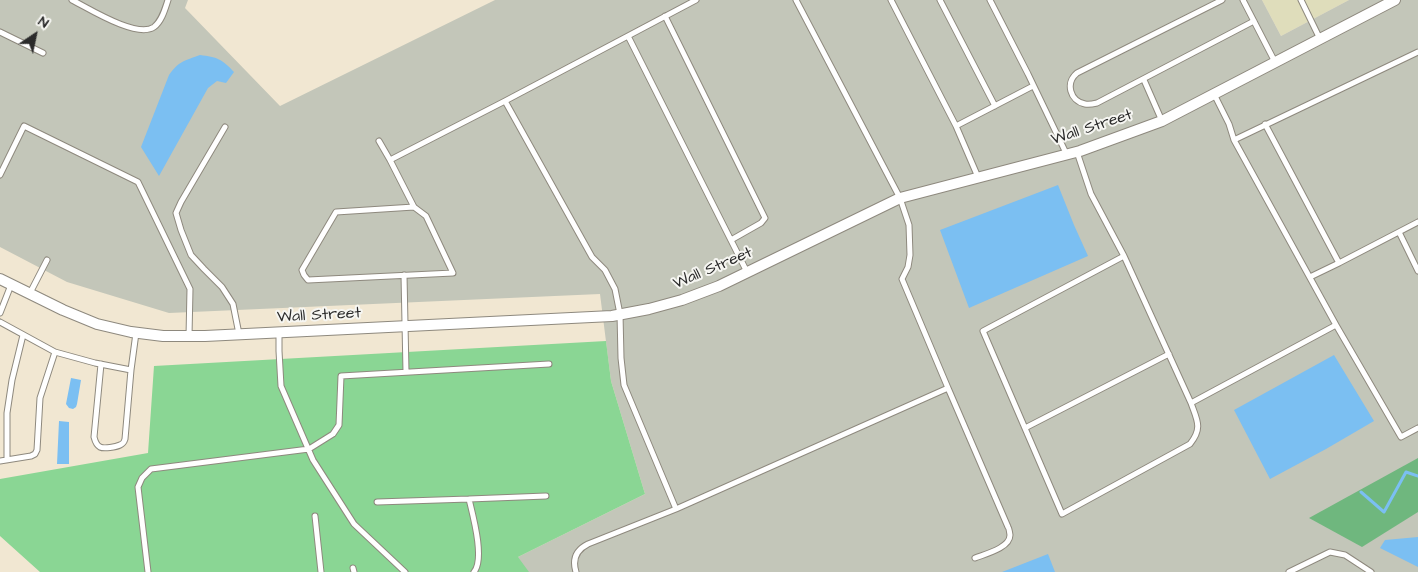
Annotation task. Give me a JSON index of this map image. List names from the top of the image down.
{
  "streets": {
    "street": ["Wall Street"]
  },
  "north": "top right"
}
